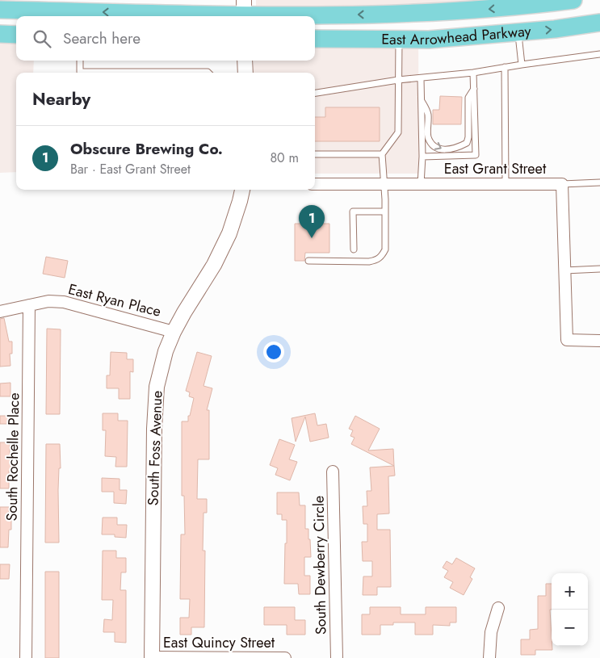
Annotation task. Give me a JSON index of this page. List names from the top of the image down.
{
  "streets": {
    "main road": ["East Arrowhead Parkway"],
    "street": [
      "East Grant Street",
      "East Ryan Place",
      "South Foss Avenue",
      "South Rochelle Place",
      "South Dewberry Circle",
      "East Quincy Street"
    ]
  },
  "crossings": [
    ["East Ryan Place", "South Foss Avenue"],
    ["East Ryan Place", "South Rochelle Place"],
    ["South Foss Avenue", "East Quincy Street"]
  ],
  "page": {
    "search": "Search here",
    "heading": "Nearby",
    "list": [
      {
        "mark": "1",
        "name": "Obscure Brewing Co.",
        "note": "Bar · East Grant Street",
        "value": "80 m"
      }
    ],
    "pins": "1",
    "map_buttons": ["+", "−"]
  }
}
